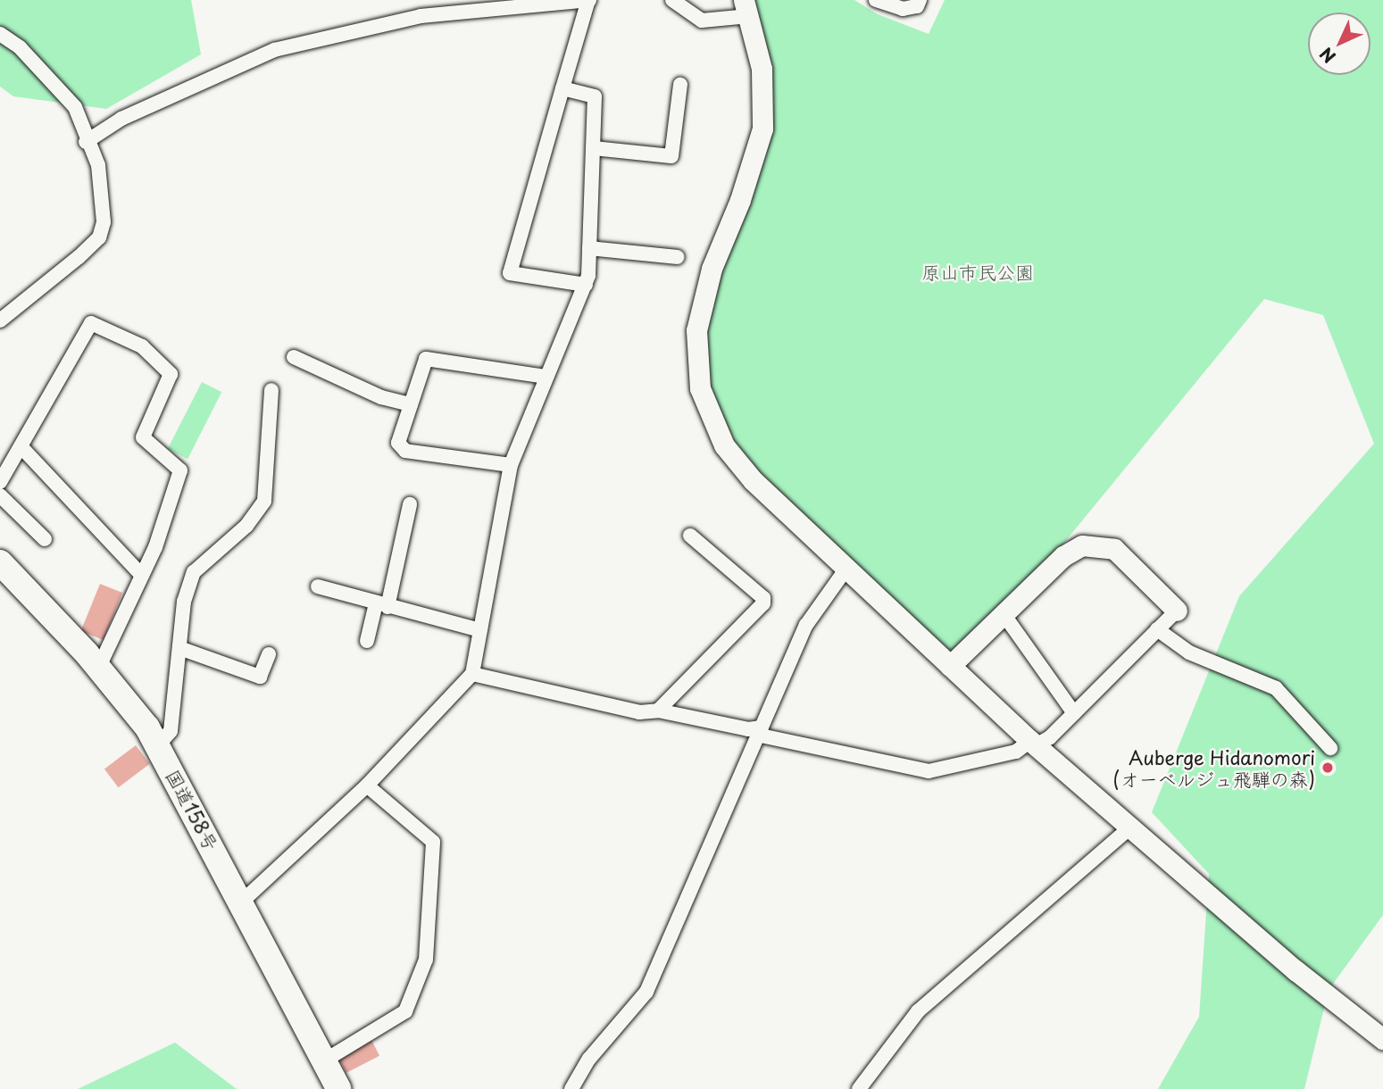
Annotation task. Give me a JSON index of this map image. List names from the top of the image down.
{
  "streets": {
    "highway": ["国道158号"]
  },
  "parks": ["原山市民公園"],
  "places": ["Auberge Hidanomori (オーベルジュ飛騨の森)"],
  "north": "bottom left"
}
